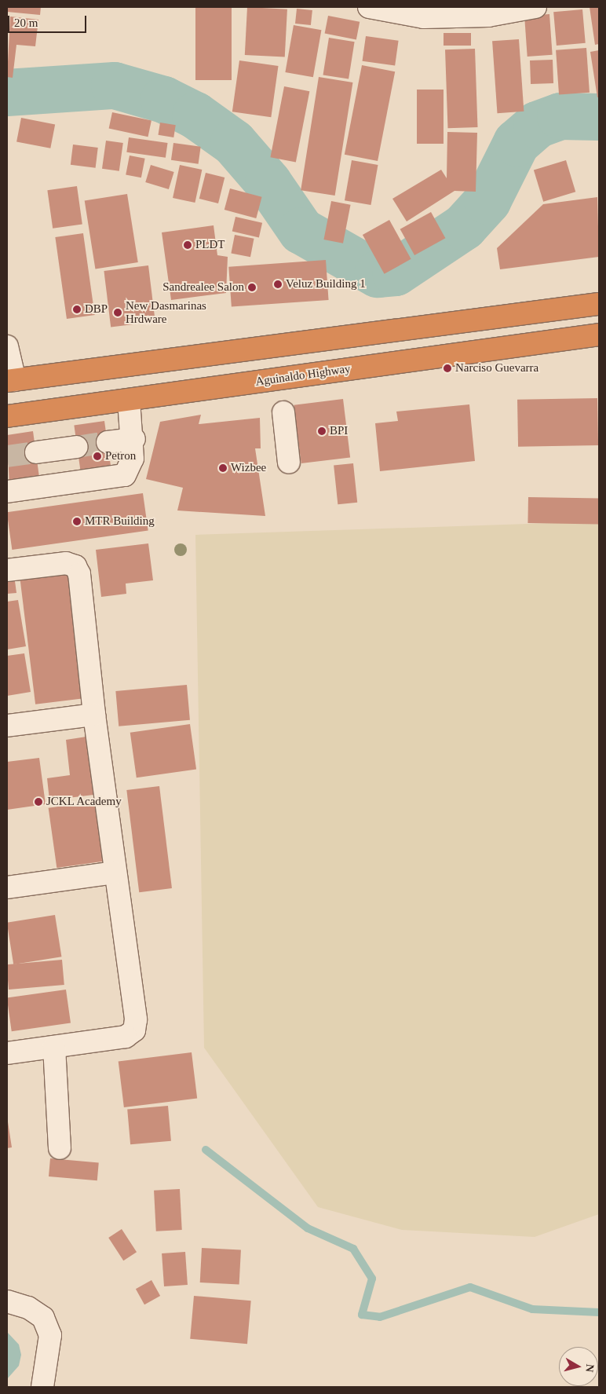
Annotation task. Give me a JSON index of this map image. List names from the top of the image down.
{
  "streets": {
    "highway": ["Aguinaldo Highway"]
  },
  "places": [
    "PLDT",
    "Veluz Building 1",
    "Sandrealee Salon",
    "DBP",
    "New Dasmarinas Hrdware",
    "Narciso Guevarra",
    "BPI",
    "Petron",
    "Wizbee",
    "MTR Building",
    "JCKL Academy"
  ],
  "scale_bar": "20 m",
  "north": "right"
}
